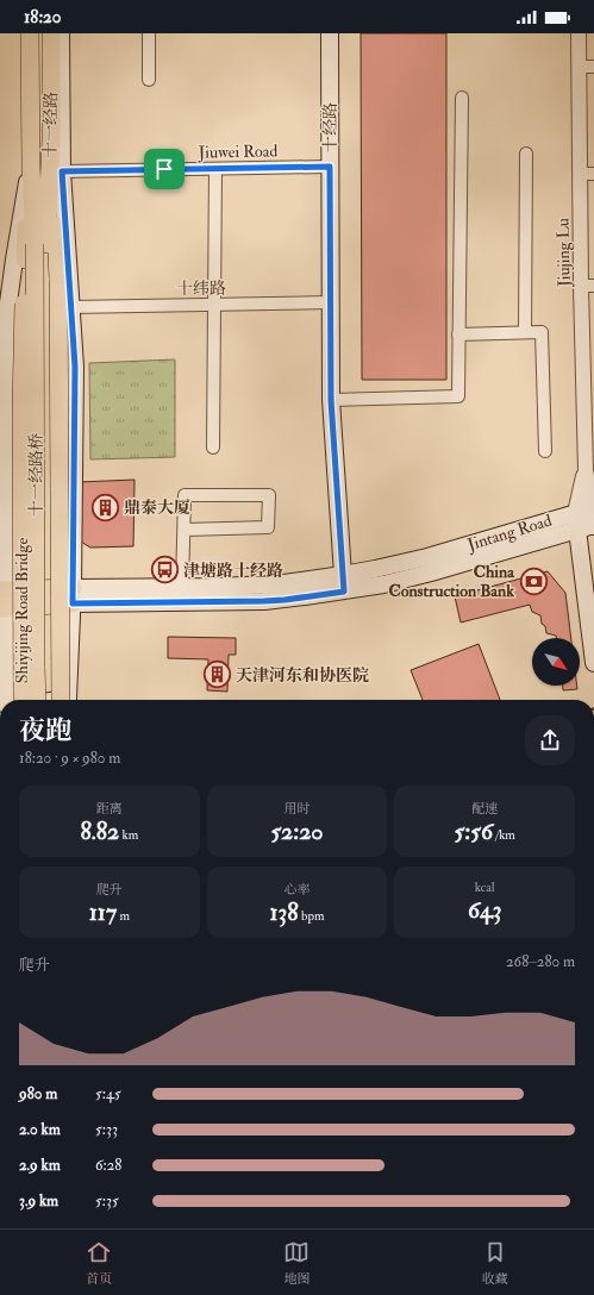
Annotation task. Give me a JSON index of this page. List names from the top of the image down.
{
  "streets": {
    "main road": [
      "十一经路",
      "十经路",
      "十一经路桥",
      "Jintang Road",
      "Shiyijing Road Bridge"
    ],
    "street": ["Jiuwei Road", "Jiujing Lu", "十纬路"]
  },
  "crossings": [
    ["十一经路", "十一经路桥"],
    ["十一经路", "Shiyijing Road Bridge"],
    ["十经路", "Jiuwei Road"],
    ["十经路", "十纬路"],
    ["十经路", "Jintang Road"]
  ],
  "places": {
    "building": ["鼎泰大厦", "天津河东和协医院"],
    "bus stop": ["津塘路十经路"],
    "bank": ["China Construction Bank"]
  },
  "north": "bottom right",
  "page": {
    "status": "18:20",
    "heading": ["夜跑", "18:20 · 9 × 980 m"],
    "stats": [
      ["距离", "8.82 km"],
      ["用时", "52:20"],
      ["配速", "5:56 /km"],
      ["爬升", "117 m"],
      ["心率", "138 bpm"],
      ["kcal", "643"]
    ],
    "chart": ["爬升", "268–280 m"],
    "list": [
      {
        "name": "980 m",
        "note": "5:45"
      },
      {
        "name": "2.0 km",
        "note": "5:33"
      },
      {
        "name": "2.9 km",
        "note": "6:28"
      },
      {
        "name": "3.9 km",
        "note": "5:35"
      }
    ],
    "tabs": ["首页", "地图", "收藏"]
  }
}
